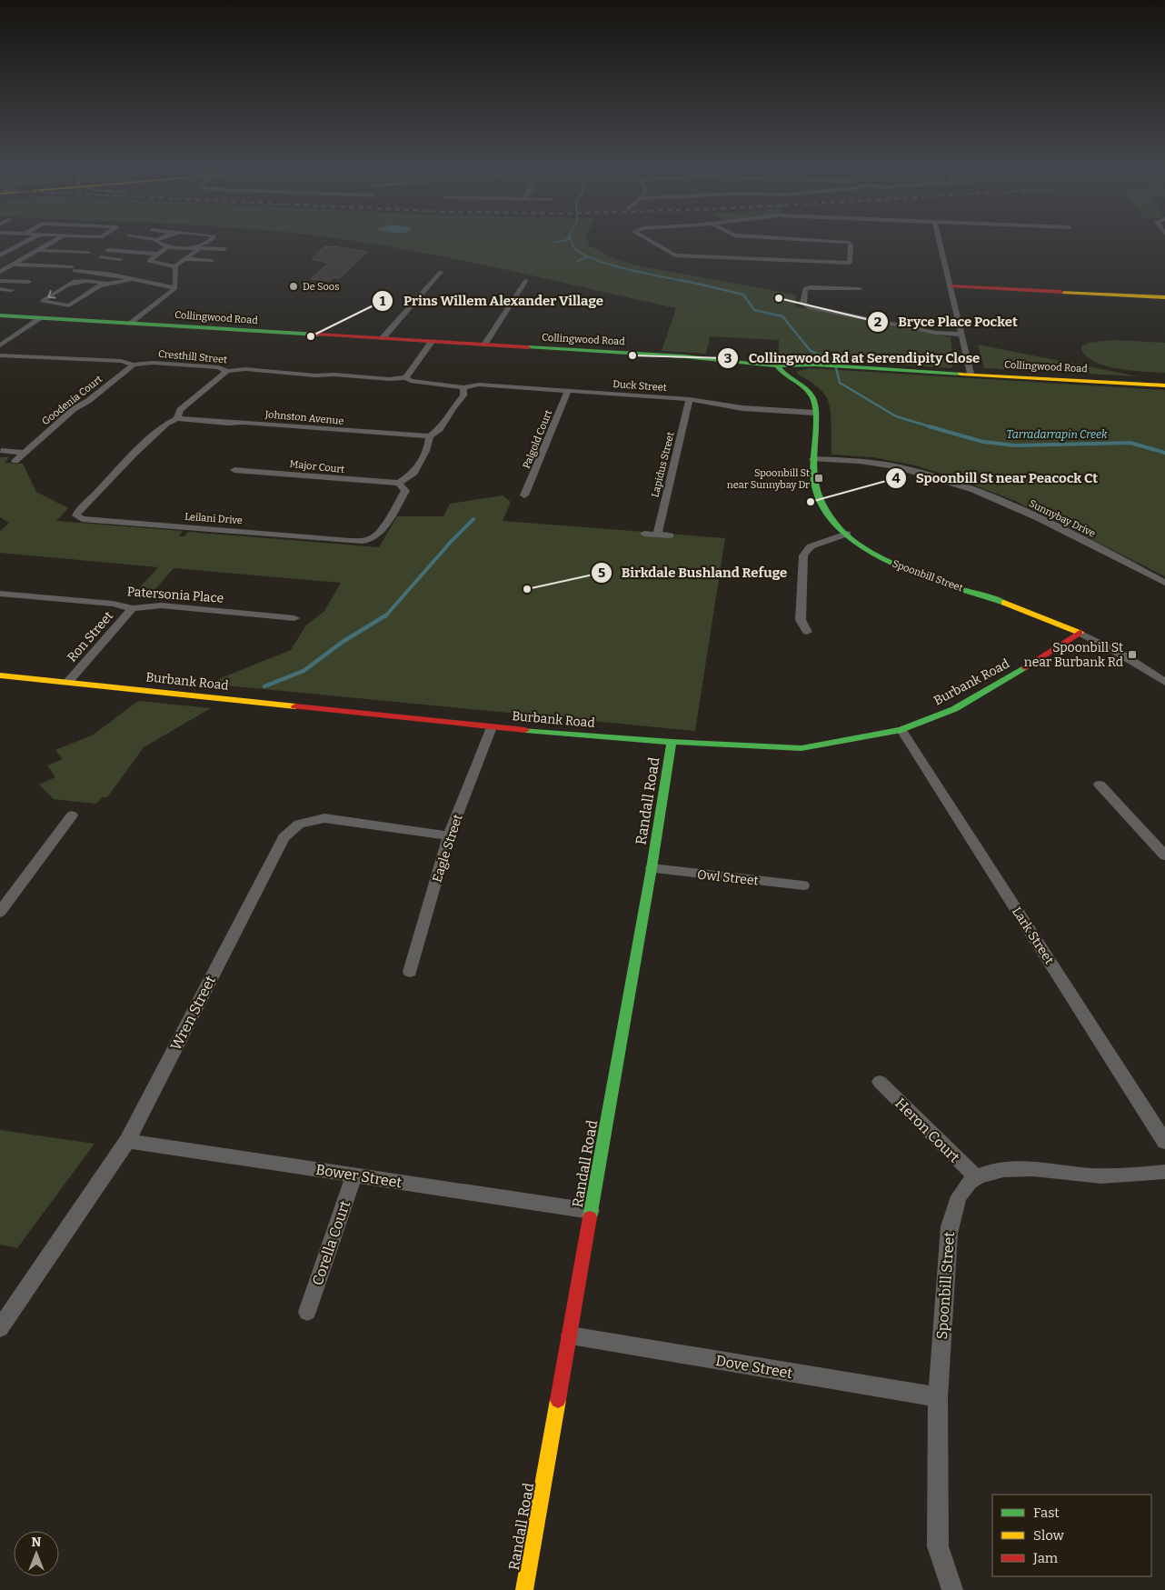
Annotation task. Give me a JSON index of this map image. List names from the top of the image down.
{
  "streets": {
    "street": [
      "Collingwood Road",
      "Cresthill Street",
      "Duck Street",
      "Goodenia Court",
      "Johnston Avenue",
      "Palgold Court",
      "Lapidus Street",
      "Major Court",
      "Leilani Drive",
      "Sunnybay Drive",
      "Spoonbill Street",
      "Patersonia Place",
      "Ron Street",
      "Burbank Road",
      "Randall Road",
      "Eagle Street",
      "Owl Street",
      "Lark Street",
      "Wren Street",
      "Heron Court",
      "Bower Street",
      "Corella Court",
      "Dove Street"
    ]
  },
  "crossings": [
    ["Collingwood Road", "Spoonbill Street"],
    ["Cresthill Street", "Duck Street"],
    ["Cresthill Street", "Goodenia Court"],
    ["Cresthill Street", "Leilani Drive"],
    ["Duck Street", "Palgold Court"],
    ["Duck Street", "Lapidus Street"],
    ["Duck Street", "Spoonbill Street"],
    ["Johnston Avenue", "Leilani Drive"],
    ["Major Court", "Leilani Drive"],
    ["Sunnybay Drive", "Spoonbill Street"],
    ["Spoonbill Street", "Burbank Road"],
    ["Spoonbill Street", "Heron Court"],
    ["Spoonbill Street", "Dove Street"],
    ["Patersonia Place", "Ron Street"],
    ["Ron Street", "Burbank Road"],
    ["Burbank Road", "Randall Road"],
    ["Burbank Road", "Eagle Street"],
    ["Burbank Road", "Lark Street"],
    ["Randall Road", "Owl Street"],
    ["Randall Road", "Bower Street"],
    ["Randall Road", "Dove Street"],
    ["Eagle Street", "Wren Street"],
    ["Wren Street", "Bower Street"],
    ["Bower Street", "Corella Court"]
  ],
  "water": ["Tarradarrapin Creek"],
  "places": {
    "other": [
      "De Soos",
      "Bryce Place Pocket",
      "Prins Willem Alexander Village",
      "Collingwood Rd at Serendipity Close",
      "Spoonbill St near Peacock Ct",
      "Birkdale Bushland Refuge"
    ],
    "transit": ["Spoonbill St near Sunnybay Dr", "Spoonbill St near Burbank Rd"]
  },
  "legend": ["Fast", "Slow", "Jam"],
  "north": "top"
}
